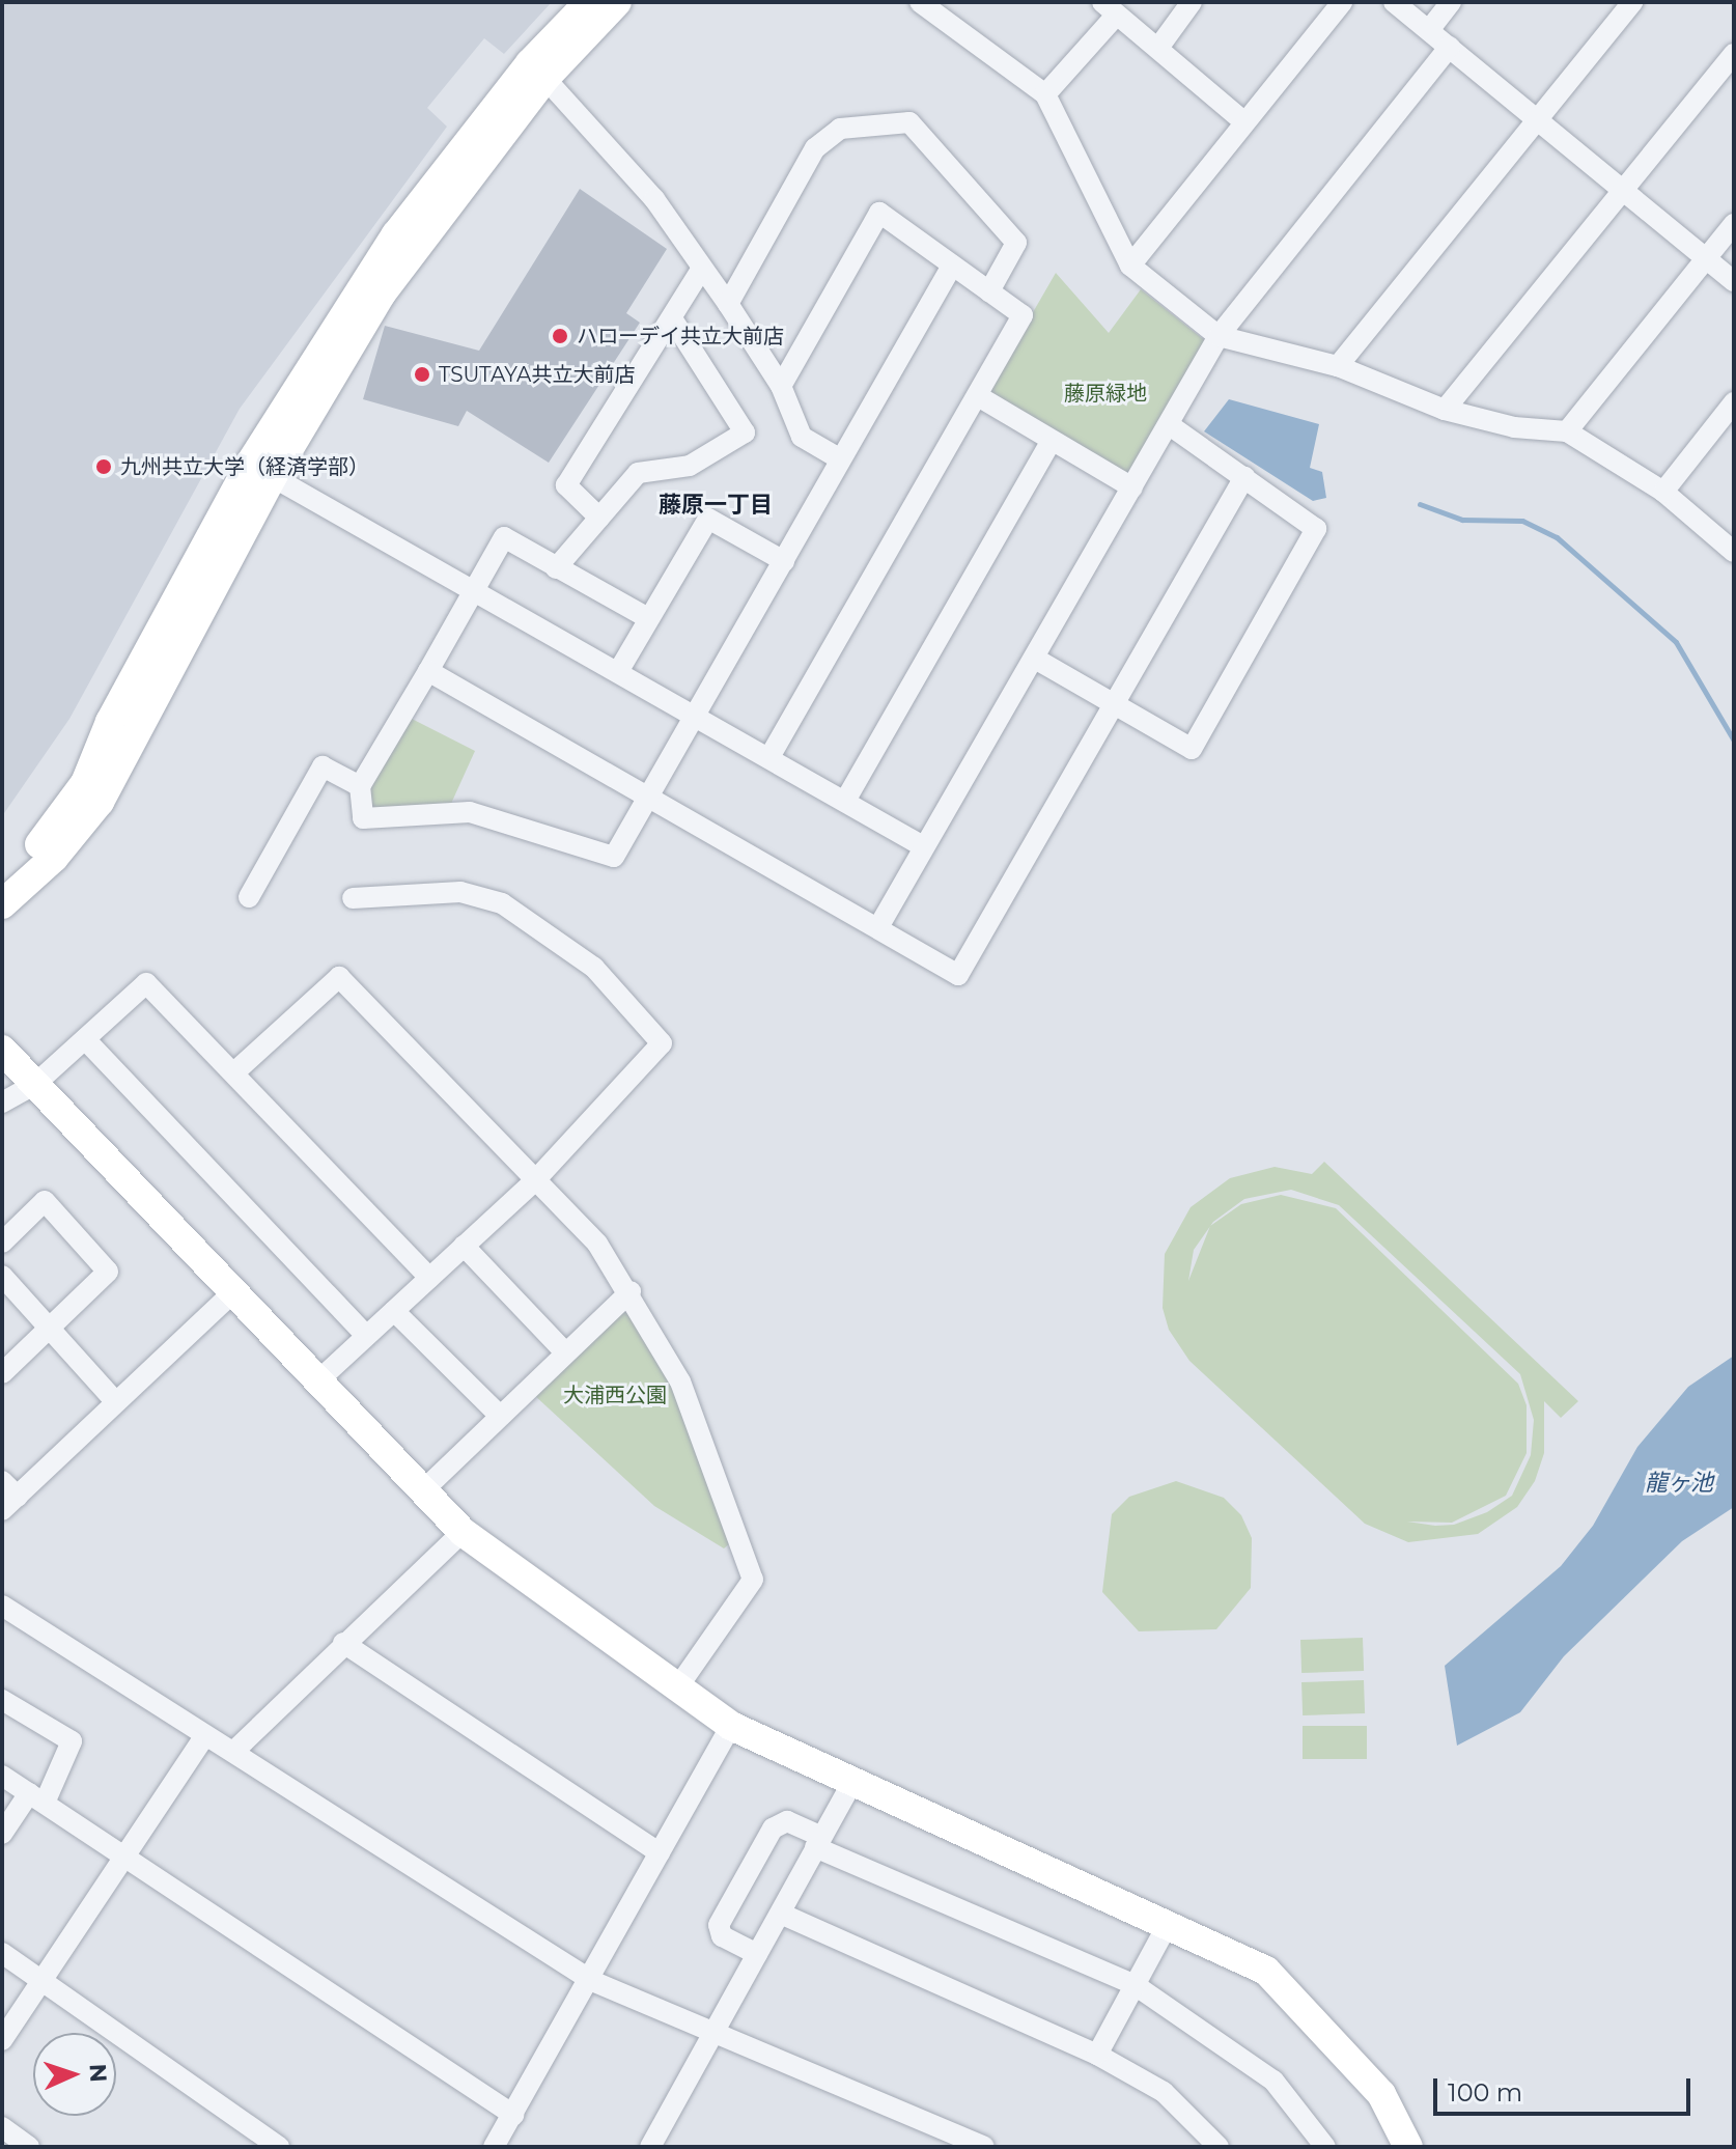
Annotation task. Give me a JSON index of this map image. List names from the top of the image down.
{
  "districts": ["藤原一丁目"],
  "water": ["龍ヶ池"],
  "parks": ["藤原緑地", "大浦西公園"],
  "places": ["ハローデイ共立大前店", "TSUTAYA共立大前店", "九州共立大学（経済学部）"],
  "scale_bar": "100 m",
  "north": "right"
}
